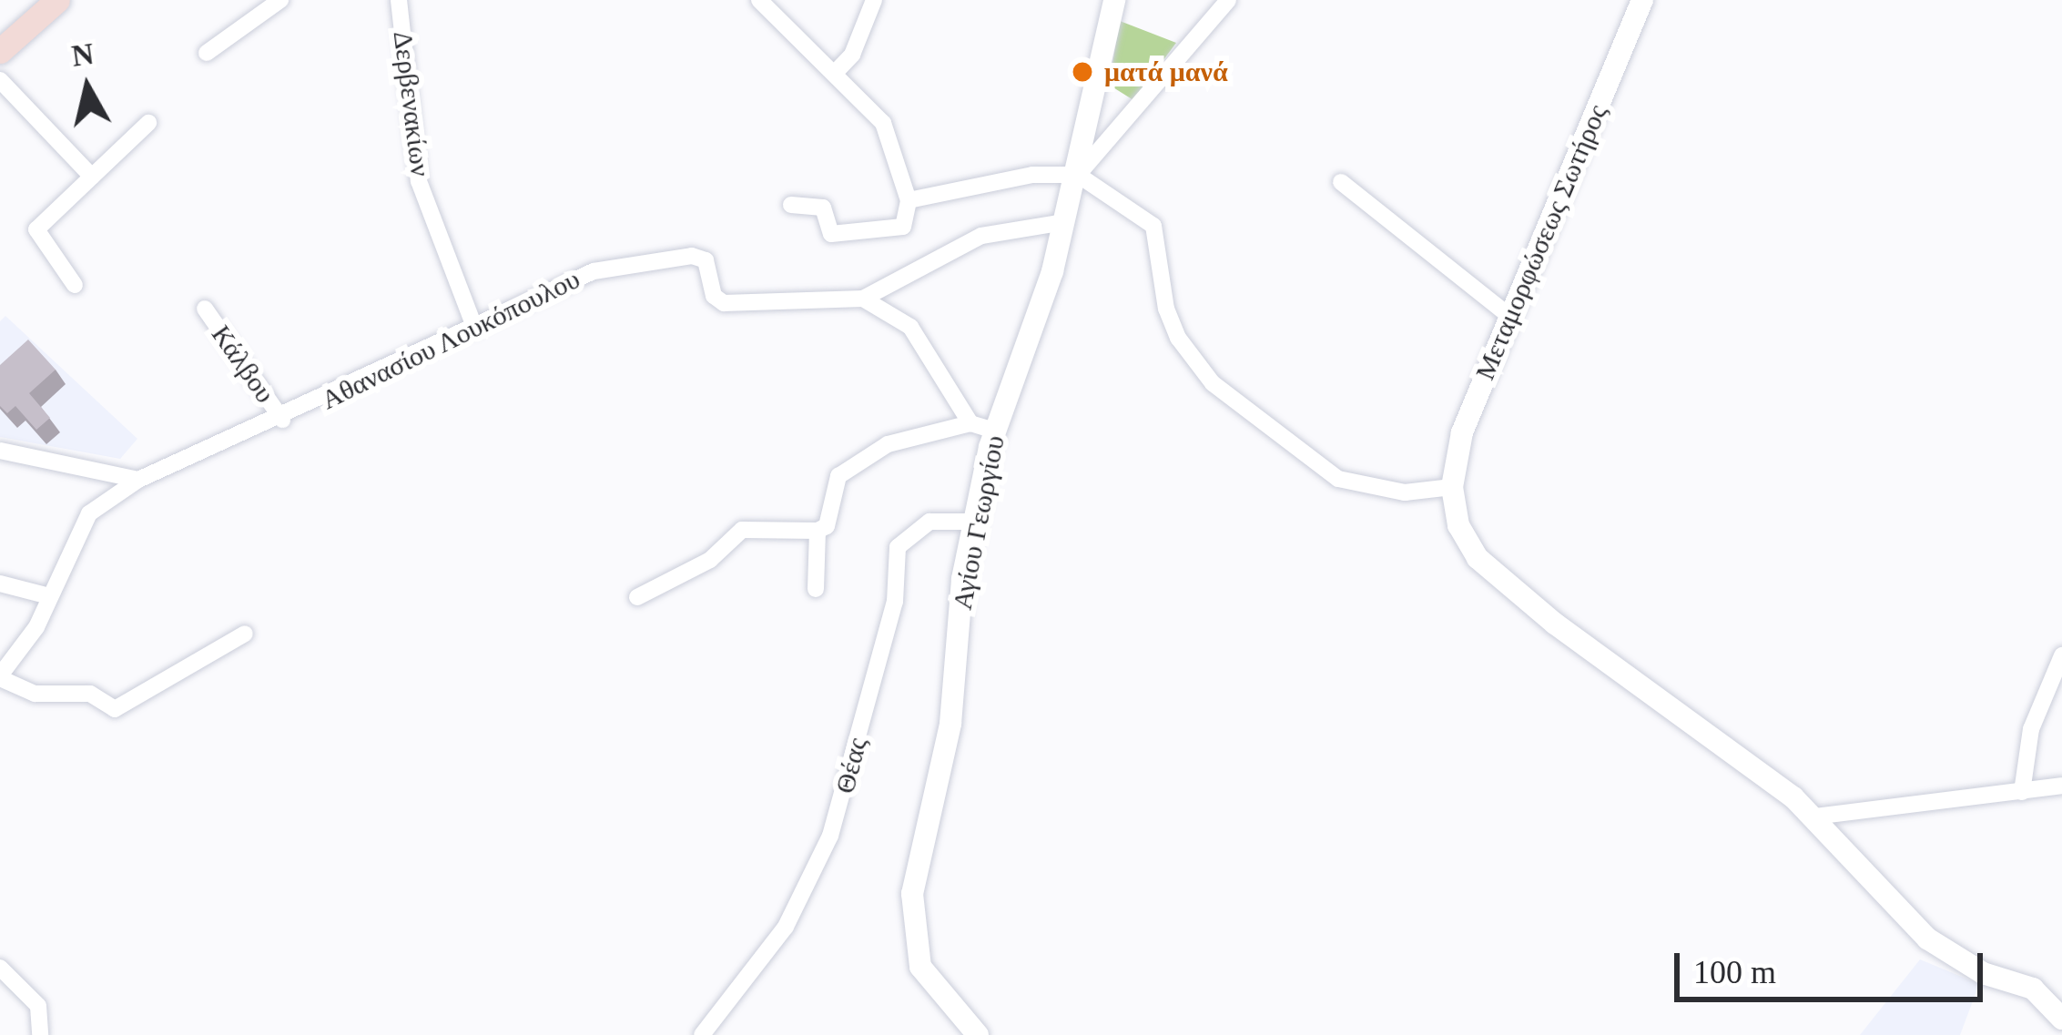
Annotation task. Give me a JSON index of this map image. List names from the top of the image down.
{
  "streets": {
    "street": [
      "Δερβενακίων",
      "Μεταμορφώσεως Σωτήρος",
      "Αθανασίου Λουκόπουλου",
      "Κάλβου",
      "Αγίου Γεωργίου",
      "Θέας"
    ]
  },
  "crossings": [
    ["Δερβενακίων", "Αθανασίου Λουκόπουλου"],
    ["Αθανασίου Λουκόπουλου", "Κάλβου"],
    ["Αθανασίου Λουκόπουλου", "Αγίου Γεωργίου"],
    ["Αγίου Γεωργίου", "Θέας"]
  ],
  "places": ["ματά μανά"],
  "scale_bar": "100 m",
  "north": "top"
}
